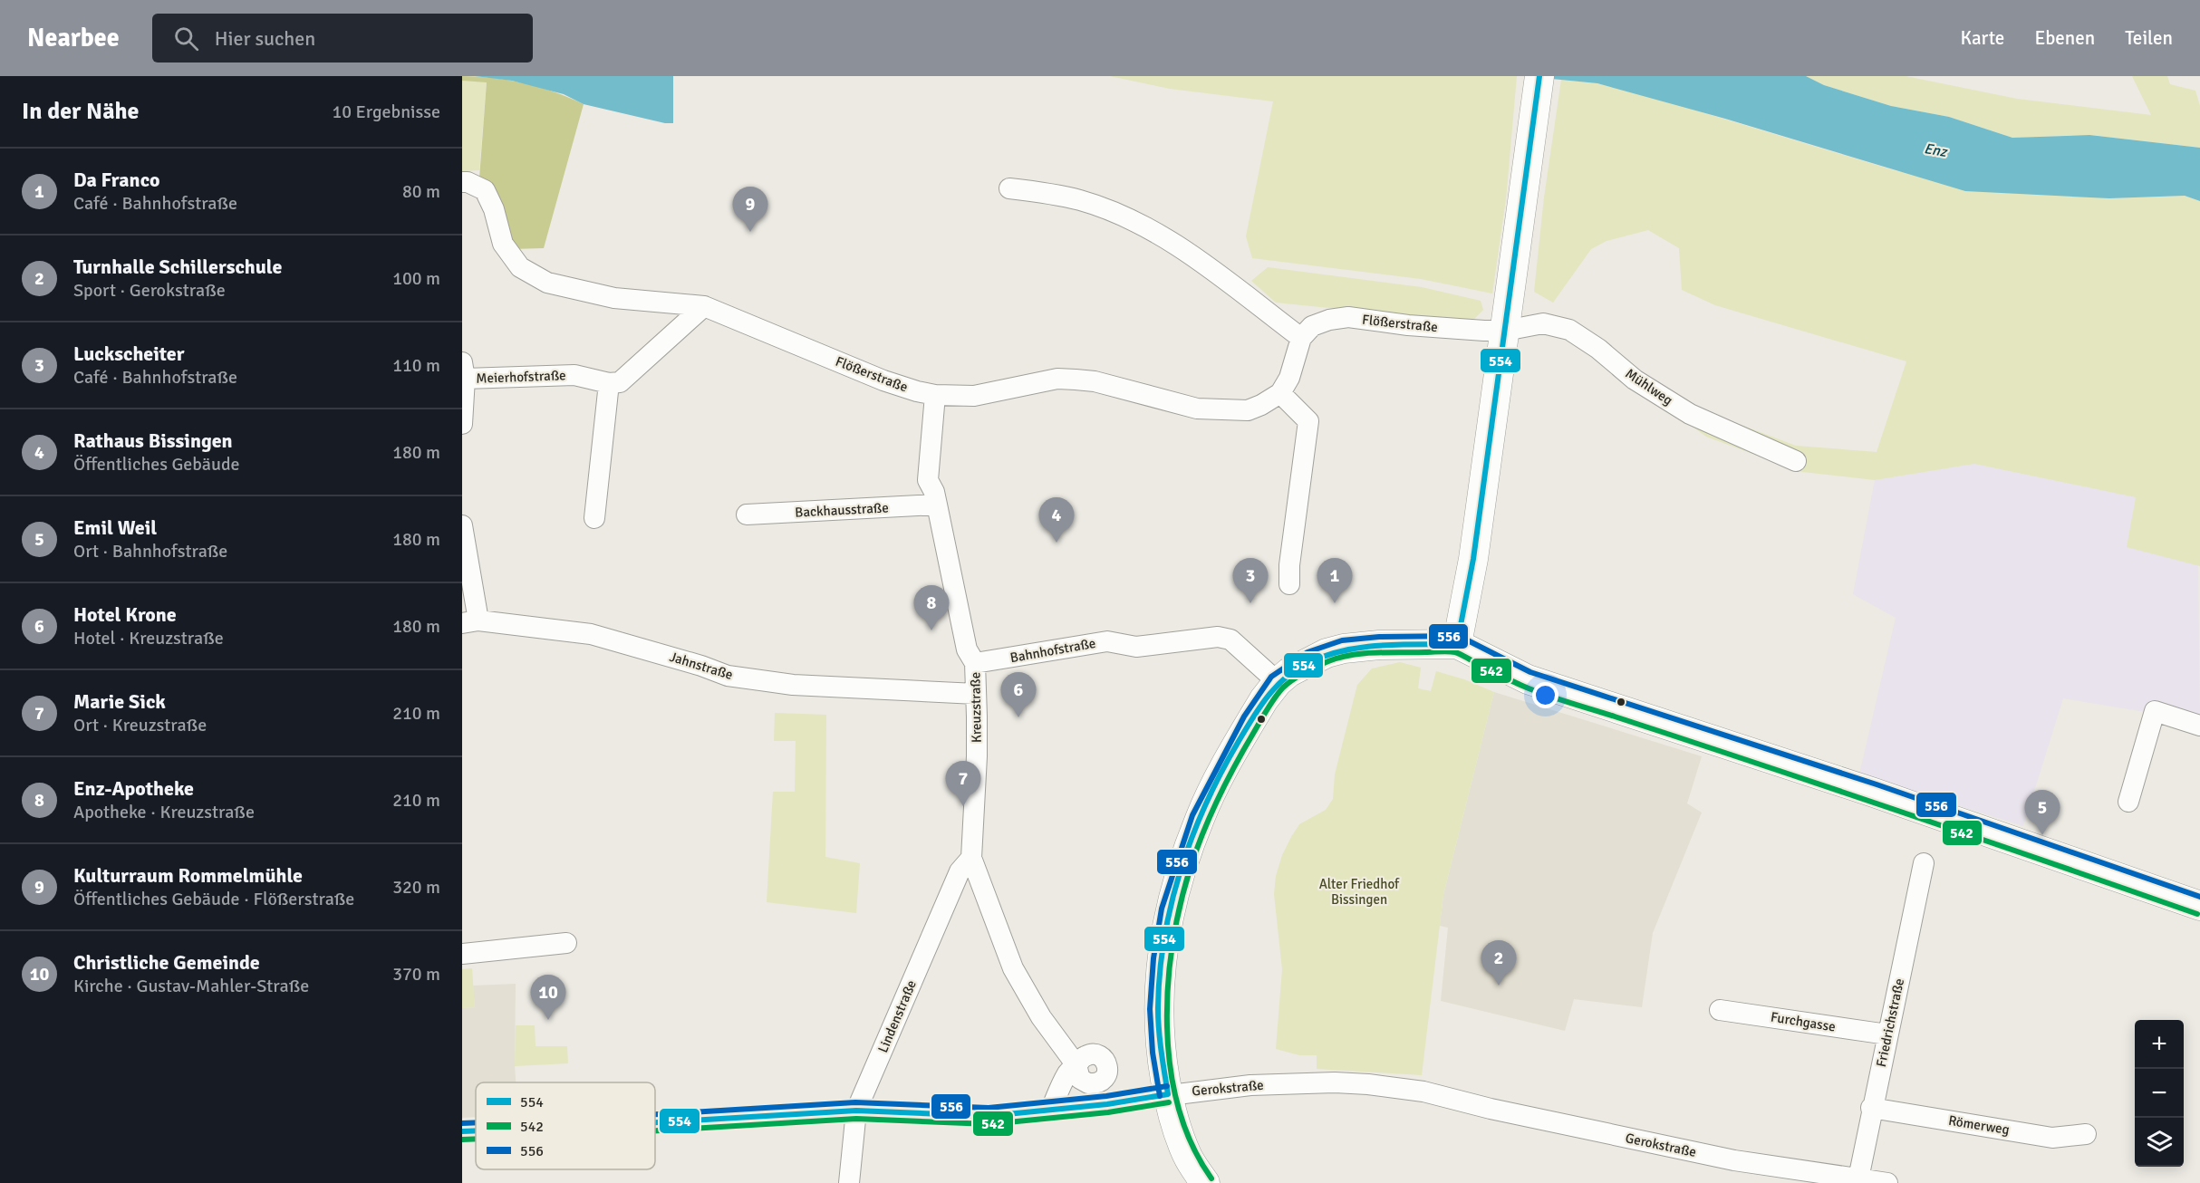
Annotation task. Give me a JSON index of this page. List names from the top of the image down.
{
  "streets": {
    "street": [
      "Flößerstraße",
      "Meierhofstraße",
      "Mühlweg",
      "Backhausstraße",
      "Bahnhofstraße",
      "Jahnstraße",
      "Kreuzstraße",
      "Lindenstraße",
      "Furchgasse",
      "Friedrichstraße",
      "Gerokstraße",
      "Römerweg"
    ]
  },
  "crossings": [
    ["Flößerstraße", "Mühlweg"],
    ["Flößerstraße", "Kreuzstraße"],
    ["Backhausstraße", "Kreuzstraße"],
    ["Bahnhofstraße", "Kreuzstraße"],
    ["Jahnstraße", "Kreuzstraße"],
    ["Kreuzstraße", "Lindenstraße"],
    ["Kreuzstraße", "Gerokstraße"],
    ["Lindenstraße", "Gerokstraße"],
    ["Furchgasse", "Friedrichstraße"],
    ["Friedrichstraße", "Gerokstraße"],
    ["Friedrichstraße", "Römerweg"]
  ],
  "water": ["Enz"],
  "parks": ["Alter Friedhof Bissingen"],
  "lines": ["transit line 554", "transit line 556", "transit line 542"],
  "legend": ["554", "542", "556"],
  "page": {
    "header": "Nearbee",
    "search": "Hier suchen",
    "nav": ["Karte", "Ebenen", "Teilen"],
    "heading": ["In der Nähe", "10 Ergebnisse"],
    "list": [
      {
        "mark": "1",
        "name": "Da Franco",
        "note": "Café · Bahnhofstraße",
        "value": "80 m"
      },
      {
        "mark": "2",
        "name": "Turnhalle Schillerschule",
        "note": "Sport · Gerokstraße",
        "value": "100 m"
      },
      {
        "mark": "3",
        "name": "Luckscheiter",
        "note": "Café · Bahnhofstraße",
        "value": "110 m"
      },
      {
        "mark": "4",
        "name": "Rathaus Bissingen",
        "note": "Öffentliches Gebäude",
        "value": "180 m"
      },
      {
        "mark": "5",
        "name": "Emil Weil",
        "note": "Ort · Bahnhofstraße",
        "value": "180 m"
      },
      {
        "mark": "6",
        "name": "Hotel Krone",
        "note": "Hotel · Kreuzstraße",
        "value": "180 m"
      },
      {
        "mark": "7",
        "name": "Marie Sick",
        "note": "Ort · Kreuzstraße",
        "value": "210 m"
      },
      {
        "mark": "8",
        "name": "Enz-Apotheke",
        "note": "Apotheke · Kreuzstraße",
        "value": "210 m"
      },
      {
        "mark": "9",
        "name": "Kulturraum Rommelmühle",
        "note": "Öffentliches Gebäude · Flößerstraße",
        "value": "320 m"
      },
      {
        "mark": "10",
        "name": "Christliche Gemeinde",
        "note": "Kirche · Gustav-Mahler-Straße",
        "value": "370 m"
      }
    ],
    "pins": [
      "9",
      "4",
      "1",
      "3",
      "8",
      "6",
      "7",
      "5",
      "2",
      "10"
    ],
    "map_buttons": ["+", "−"]
  }
}
